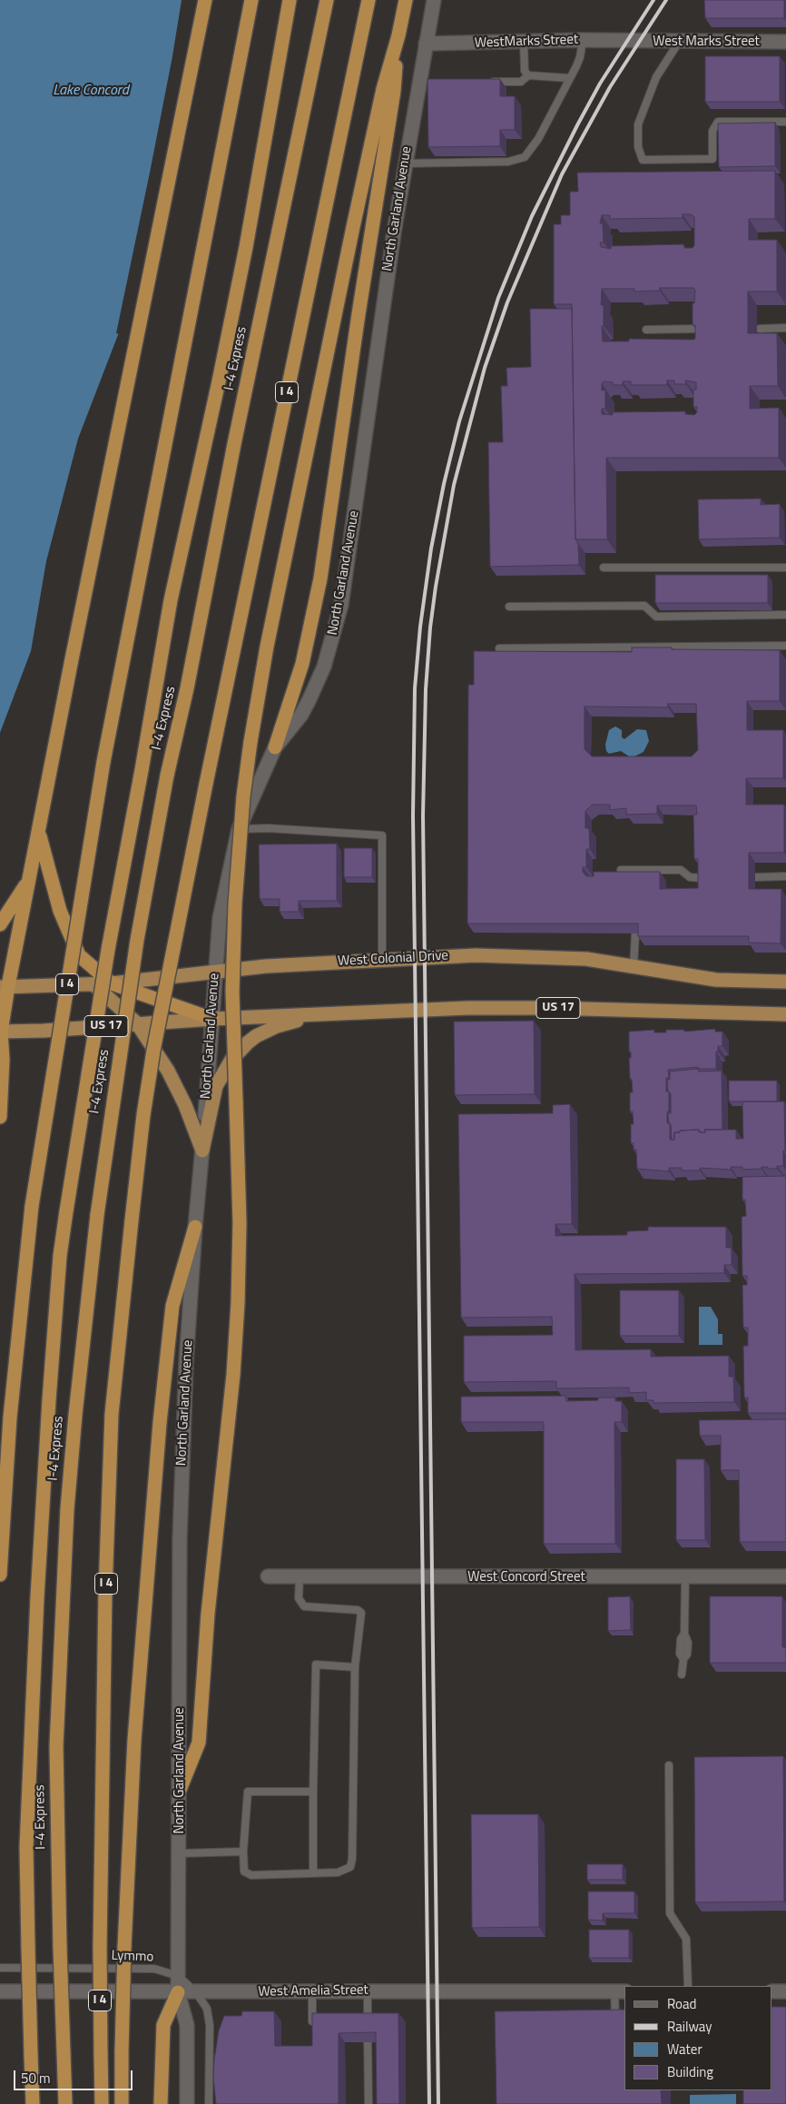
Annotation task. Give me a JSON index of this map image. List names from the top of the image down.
{
  "streets": {
    "highway": [
      "I-4 Express",
      "I 4",
      "West Colonial Drive",
      "US 17"
    ],
    "street": [
      "WestMarks Street",
      "West Marks Street",
      "North Garland Avenue",
      "West Concord Street",
      "West Amelia Street"
    ],
    "lane": ["Lymmo"]
  },
  "crossings": [
    ["WestMarks Street", "West Marks Street"],
    ["WestMarks Street", "North Garland Avenue"],
    ["North Garland Avenue", "West Colonial Drive"],
    ["North Garland Avenue", "US 17"],
    ["North Garland Avenue", "Lymmo"],
    ["North Garland Avenue", "West Amelia Street"],
    ["Lymmo", "West Amelia Street"]
  ],
  "water": ["Lake Concord"],
  "legend": [
    "Road",
    "Railway",
    "Water",
    "Building"
  ],
  "scale_bar": "50 m"
}
